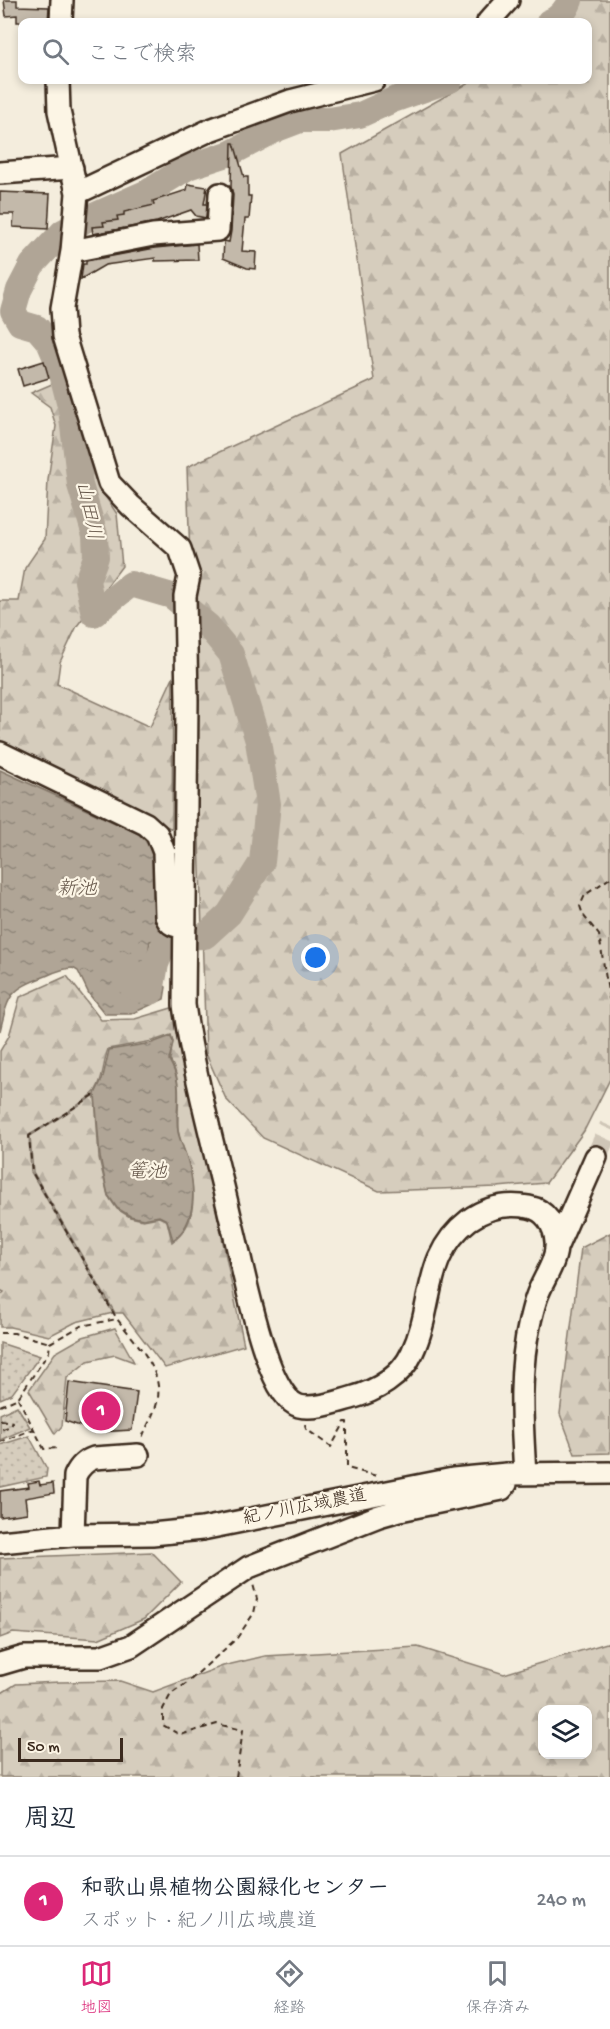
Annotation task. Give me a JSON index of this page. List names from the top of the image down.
{
  "streets": {
    "street": ["紀ノ川広域農道"]
  },
  "water": ["山田川", "新池", "篭池"],
  "scale_bar": "50 m",
  "page": {
    "search": "ここで検索",
    "pins": "1",
    "scale": "50 m",
    "heading": "周辺",
    "list": [
      {
        "mark": "1",
        "name": "和歌山県植物公園緑化センター",
        "note": "スポット · 紀ノ川広域農道",
        "value": "240 m"
      }
    ],
    "nav": ["地図", "経路", "保存済み"]
  }
}
